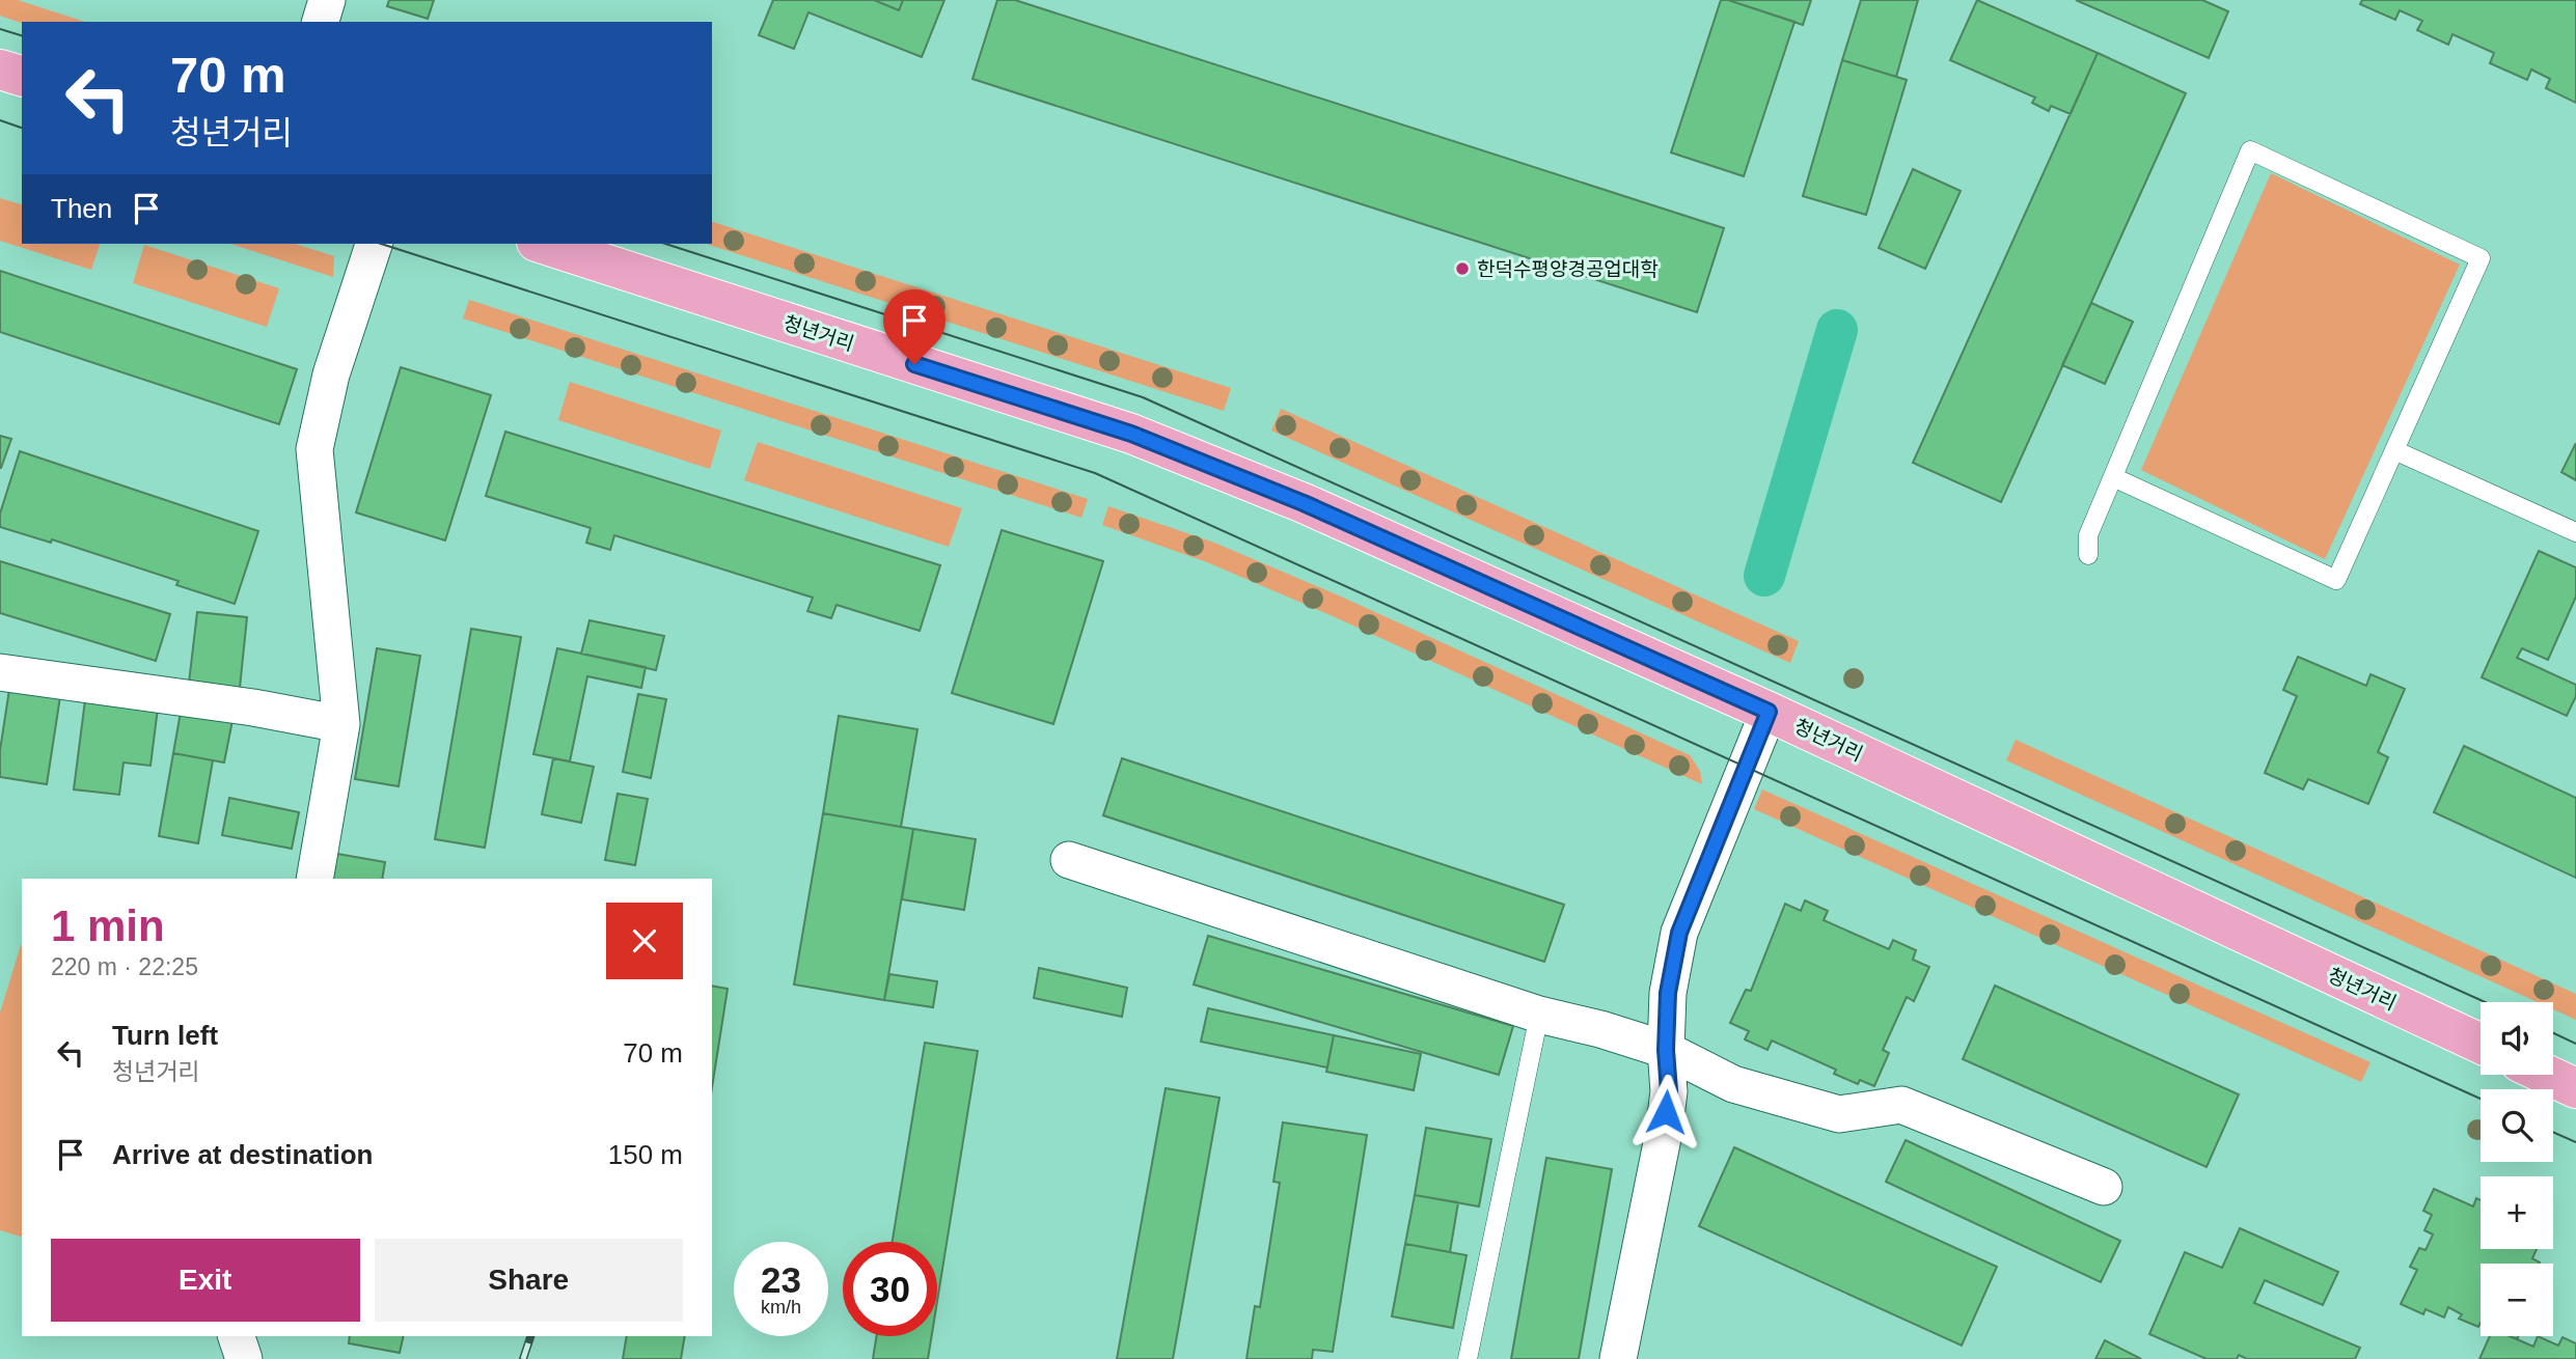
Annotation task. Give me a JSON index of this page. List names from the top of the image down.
{
  "streets": {
    "main road": ["청년거리"]
  },
  "places": ["한덕수평양경공업대학"],
  "page": {
    "turn": ["70 m", "청년거리"],
    "then": "Then",
    "heading": ["1 min", "220 m · 22:25"],
    "map_buttons": ["+", "−"],
    "list": [
      {
        "name": "Turn left",
        "note": "청년거리",
        "value": "70 m"
      },
      {
        "name": "Arrive at destination",
        "value": "150 m"
      }
    ],
    "buttons": ["Exit", "Share"],
    "speed": "23 km/h",
    "limit": "30"
  }
}
